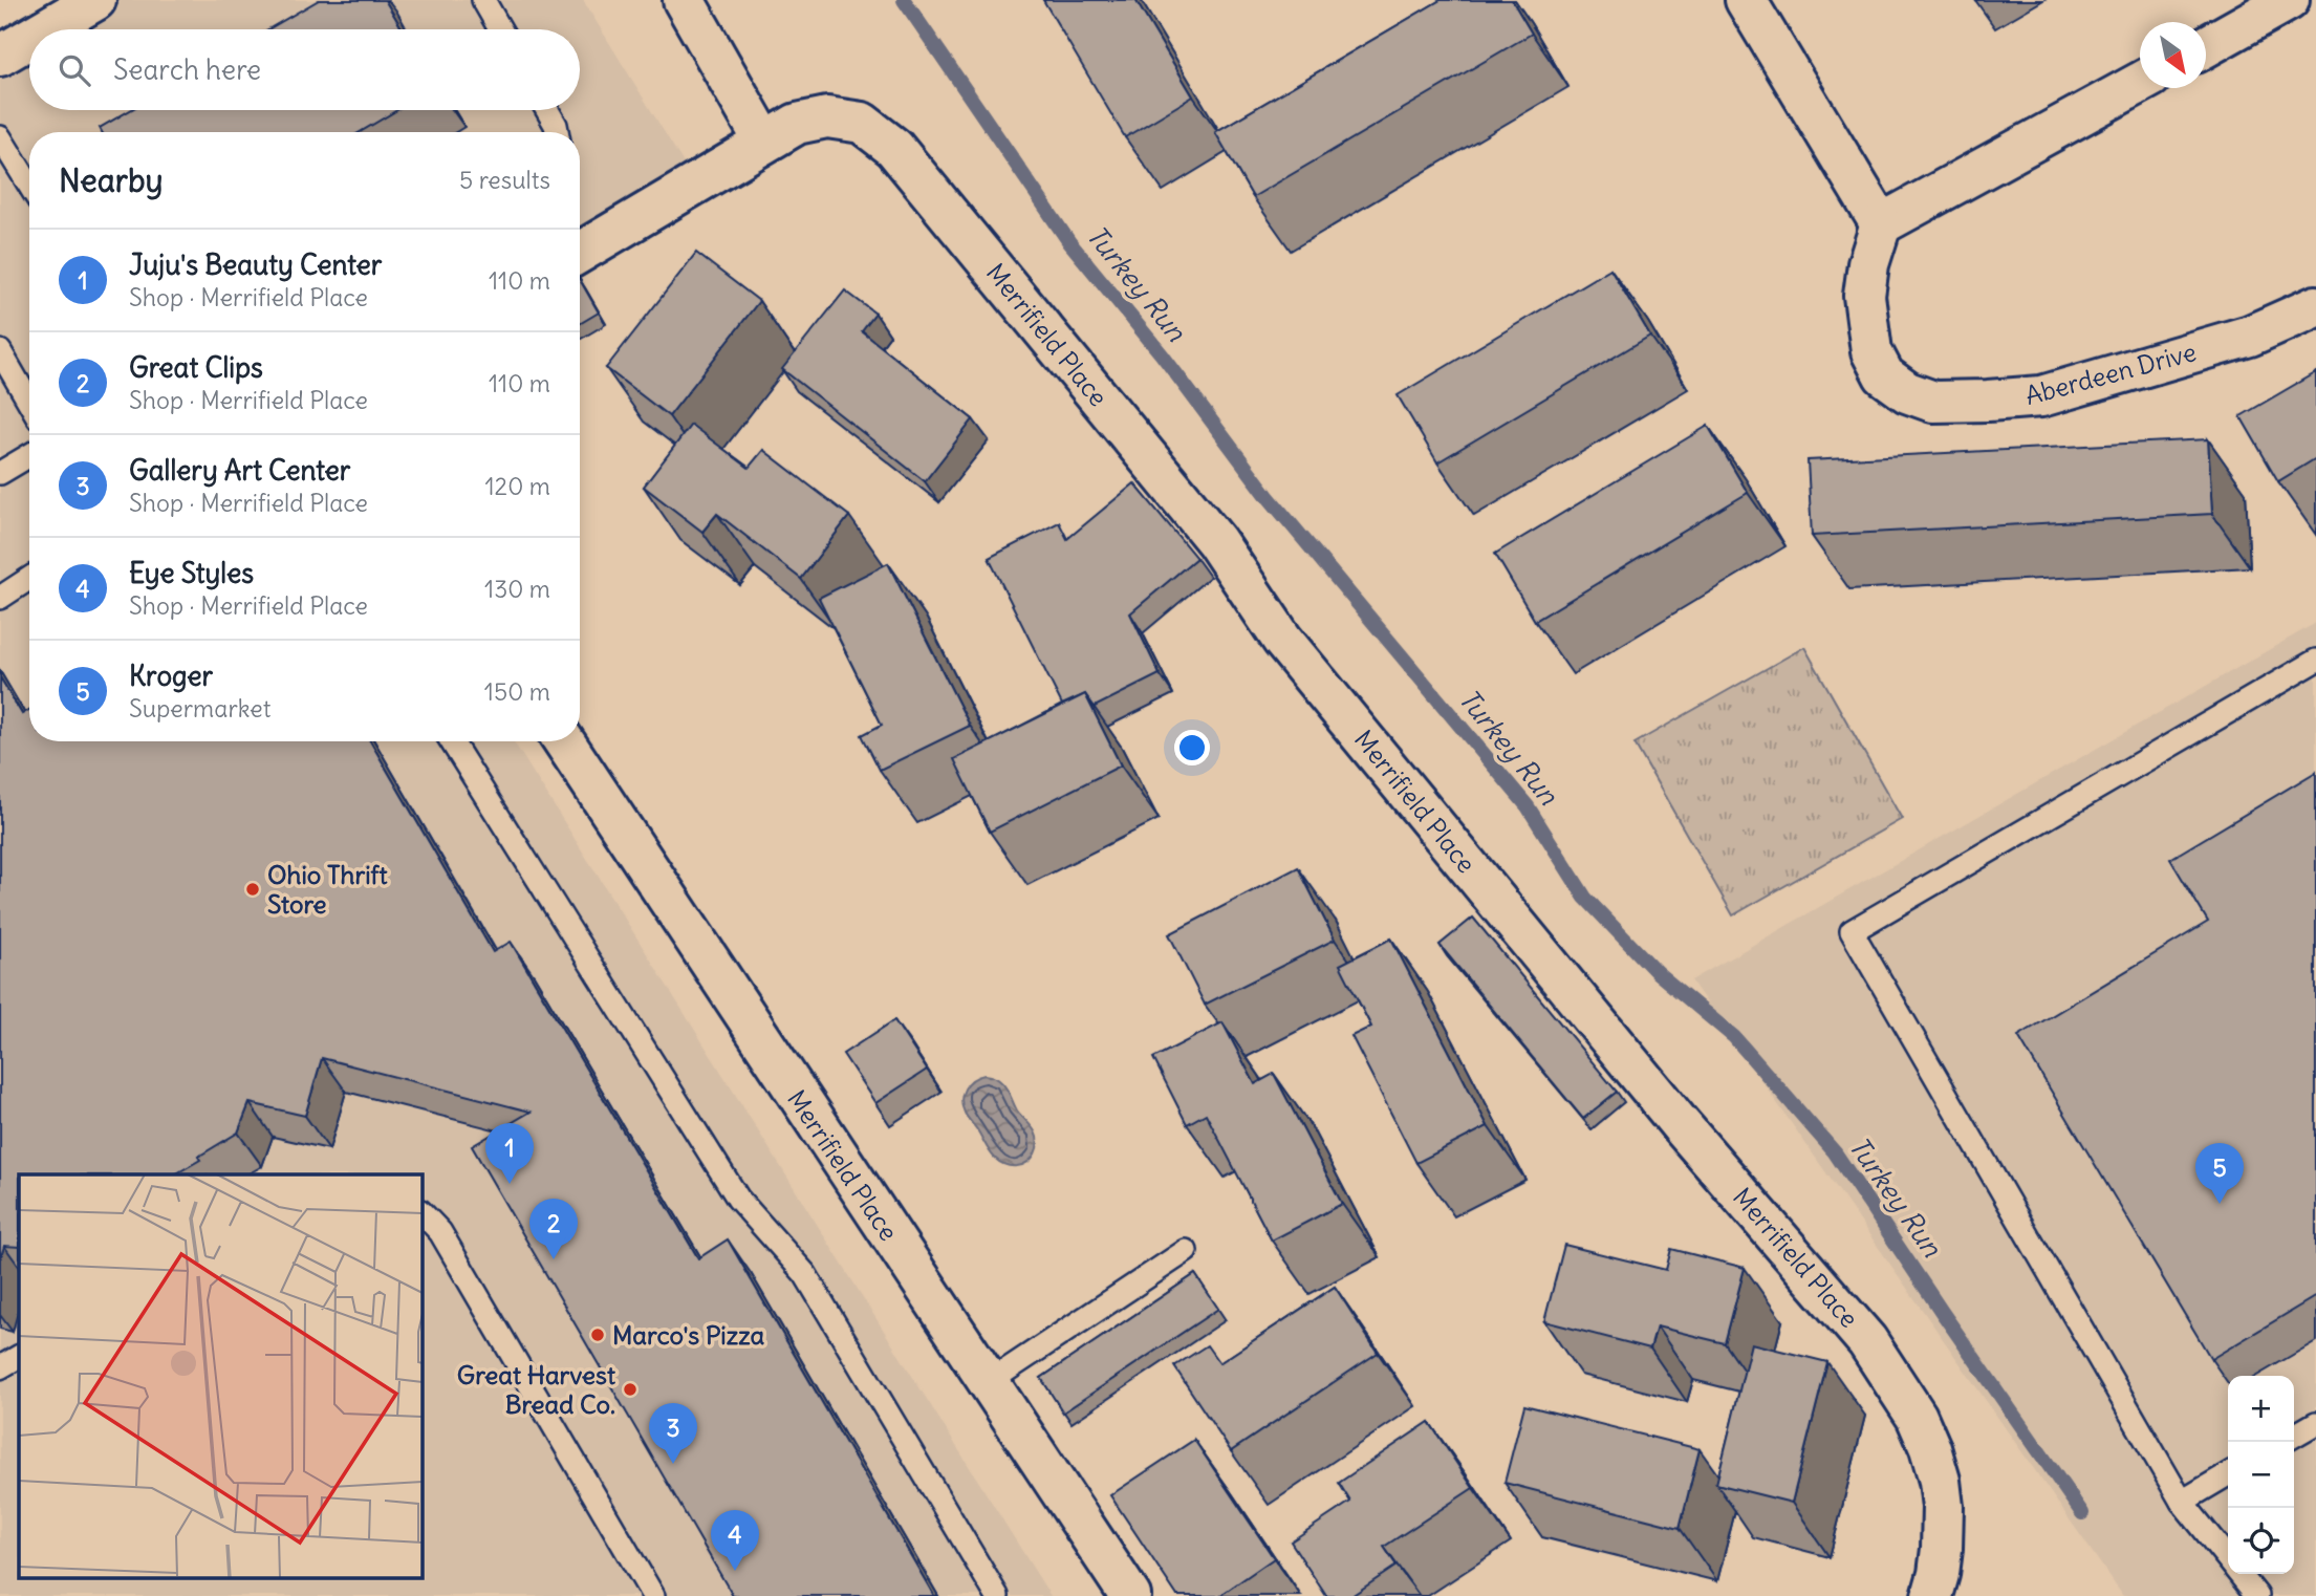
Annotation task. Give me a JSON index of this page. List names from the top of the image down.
{
  "streets": {
    "street": ["Merrifield Place", "Aberdeen Drive"]
  },
  "water": ["Turkey Run"],
  "places": ["Ohio Thrift Store", "Marco's Pizza", "Great Harvest Bread Co."],
  "north": "bottom right",
  "page": {
    "search": "Search here",
    "heading": ["Nearby", "5 results"],
    "list": [
      {
        "mark": "1",
        "name": "Juju's Beauty Center",
        "note": "Shop · Merrifield Place",
        "value": "110 m"
      },
      {
        "mark": "2",
        "name": "Great Clips",
        "note": "Shop · Merrifield Place",
        "value": "110 m"
      },
      {
        "mark": "3",
        "name": "Gallery Art Center",
        "note": "Shop · Merrifield Place",
        "value": "120 m"
      },
      {
        "mark": "4",
        "name": "Eye Styles",
        "note": "Shop · Merrifield Place",
        "value": "130 m"
      },
      {
        "mark": "5",
        "name": "Kroger",
        "note": "Supermarket",
        "value": "150 m"
      }
    ],
    "pins": [
      "1",
      "5",
      "2",
      "3",
      "4"
    ],
    "map_buttons": ["+", "−"]
  }
}
